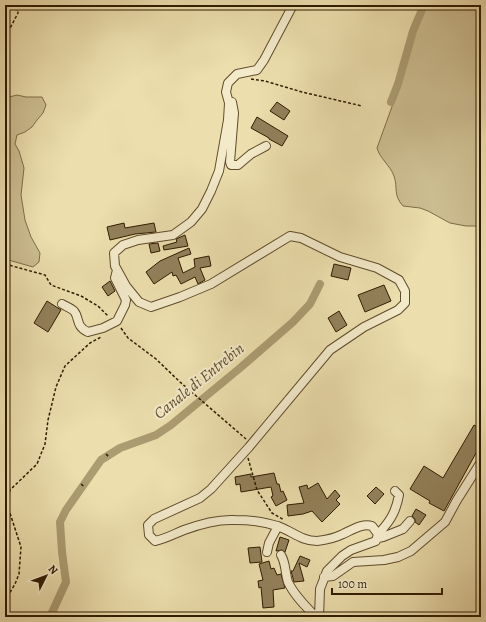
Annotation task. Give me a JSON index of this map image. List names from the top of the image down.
{
  "water": ["Canale di Entrebin"],
  "scale_bar": "100 m",
  "north": "top right"
}
